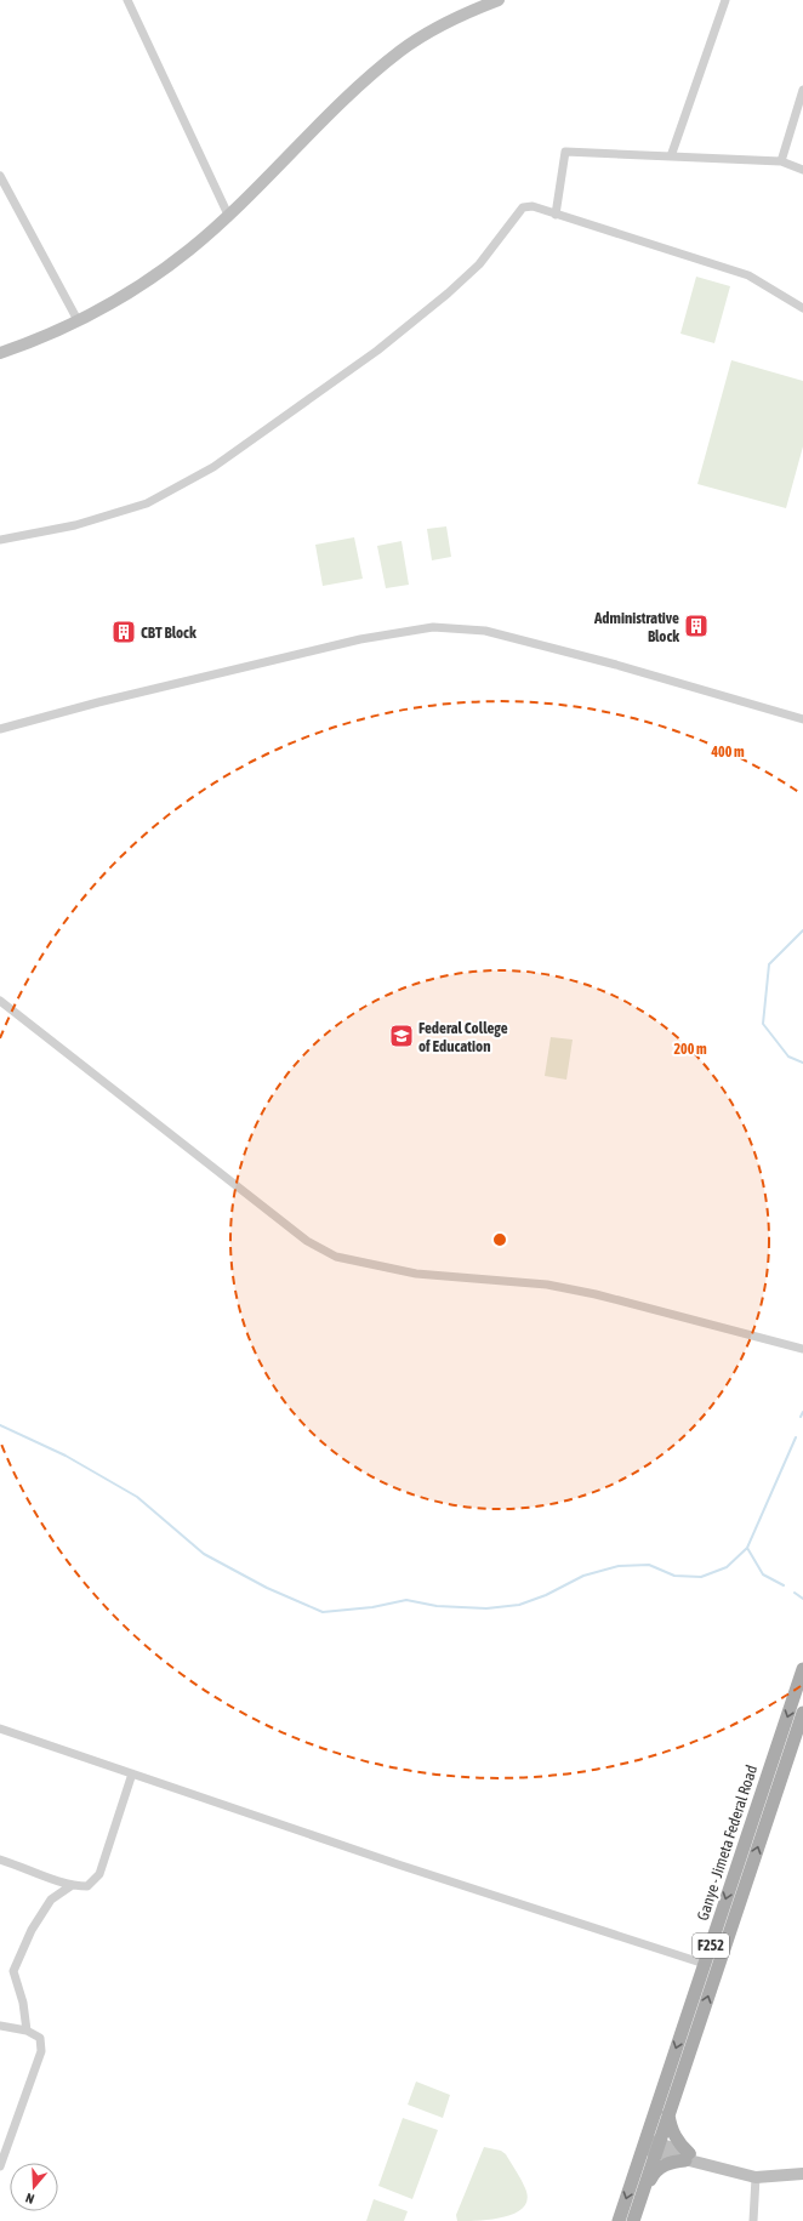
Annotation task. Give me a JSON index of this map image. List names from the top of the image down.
{
  "streets": {
    "main road": ["Ganye - Jimeta Federal Road", "F252"]
  },
  "places": {
    "building": ["Administrative Block", "CBT Block"],
    "school or university": ["Federal College of Education"]
  },
  "north": "bottom",
  "rings": ["400 m", "200 m"]
}
